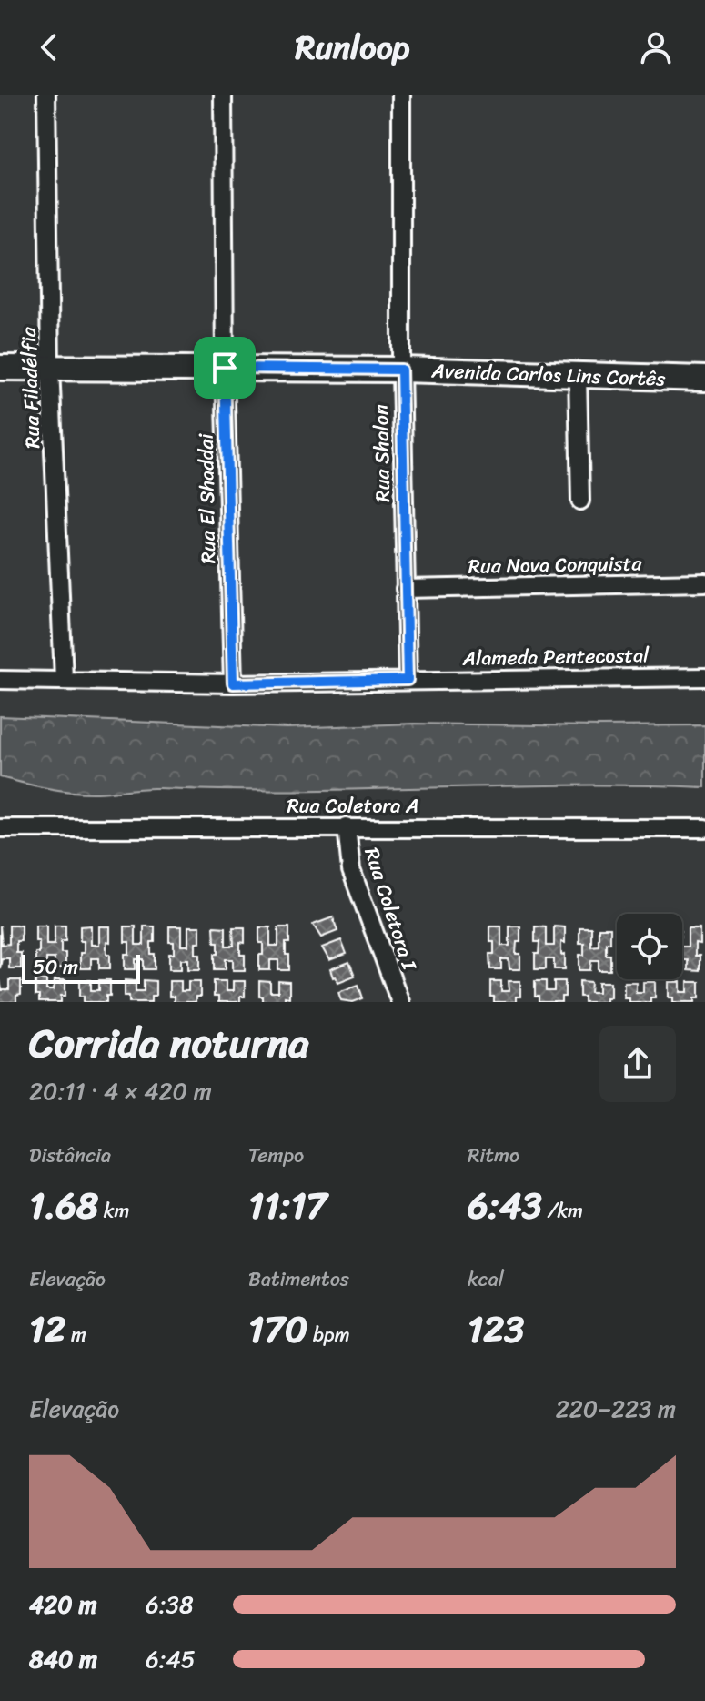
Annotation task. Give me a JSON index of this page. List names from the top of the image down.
{
  "streets": {
    "street": [
      "Avenida Carlos Lins Cortês",
      "Rua Filadélfia",
      "Rua Shalon",
      "Rua El Shaddai",
      "Rua Nova Conquista",
      "Alameda Pentecostal",
      "Rua Coletora A",
      "Rua Coletora I"
    ]
  },
  "crossings": [
    ["Avenida Carlos Lins Cortês", "Rua Filadélfia"],
    ["Avenida Carlos Lins Cortês", "Rua Shalon"],
    ["Avenida Carlos Lins Cortês", "Rua El Shaddai"],
    ["Rua Filadélfia", "Alameda Pentecostal"],
    ["Rua Shalon", "Rua Nova Conquista"],
    ["Rua Shalon", "Alameda Pentecostal"],
    ["Rua El Shaddai", "Alameda Pentecostal"],
    ["Rua Coletora A", "Rua Coletora I"]
  ],
  "scale_bar": "50 m",
  "page": {
    "header": "Runloop",
    "scale": "50 m",
    "heading": ["Corrida noturna", "20:11 · 4 × 420 m"],
    "stats": [
      ["Distância", "1.68 km"],
      ["Tempo", "11:17"],
      ["Ritmo", "6:43 /km"],
      ["Elevação", "12 m"],
      ["Batimentos", "170 bpm"],
      ["kcal", "123"]
    ],
    "chart": ["Elevação", "220–223 m"],
    "list": [
      {
        "name": "420 m",
        "note": "6:38"
      },
      {
        "name": "840 m",
        "note": "6:45"
      }
    ]
  }
}
